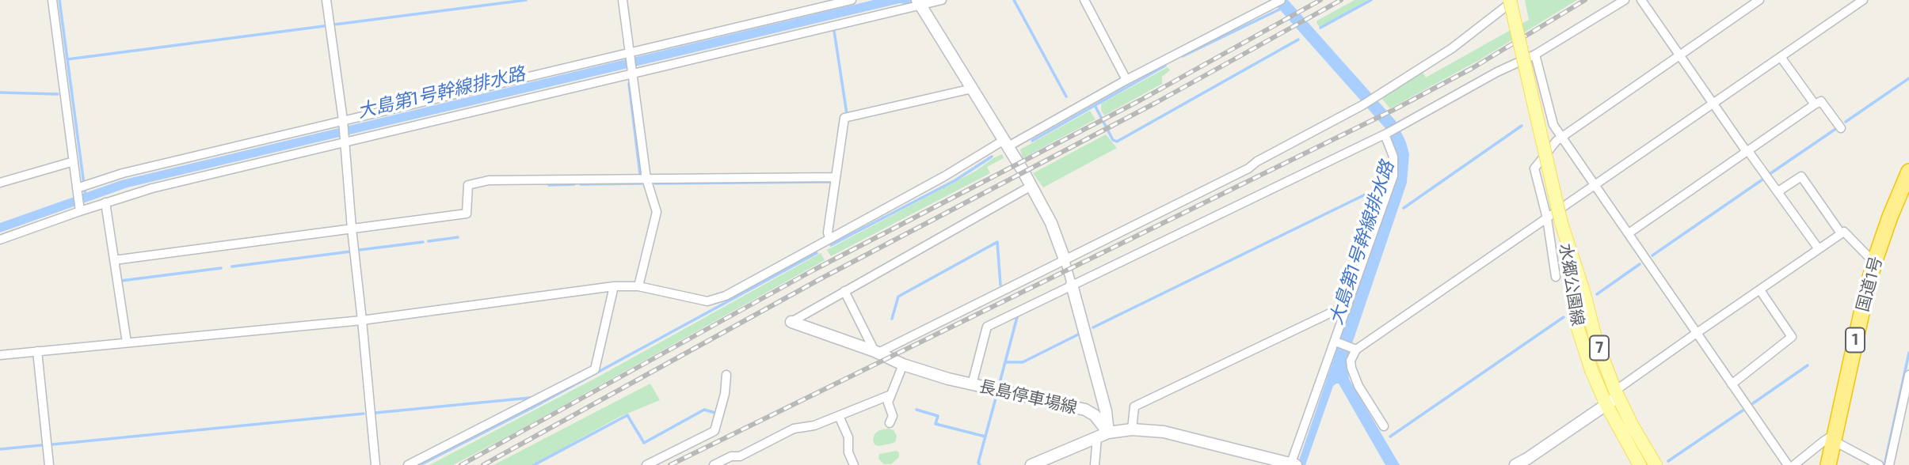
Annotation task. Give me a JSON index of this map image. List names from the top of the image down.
{
  "streets": {
    "highway": ["国道1号", "1"],
    "main road": ["水郷公園線", "7"],
    "street": ["長島停車場線"]
  },
  "water": ["大島第1号幹線排水路"]
}
